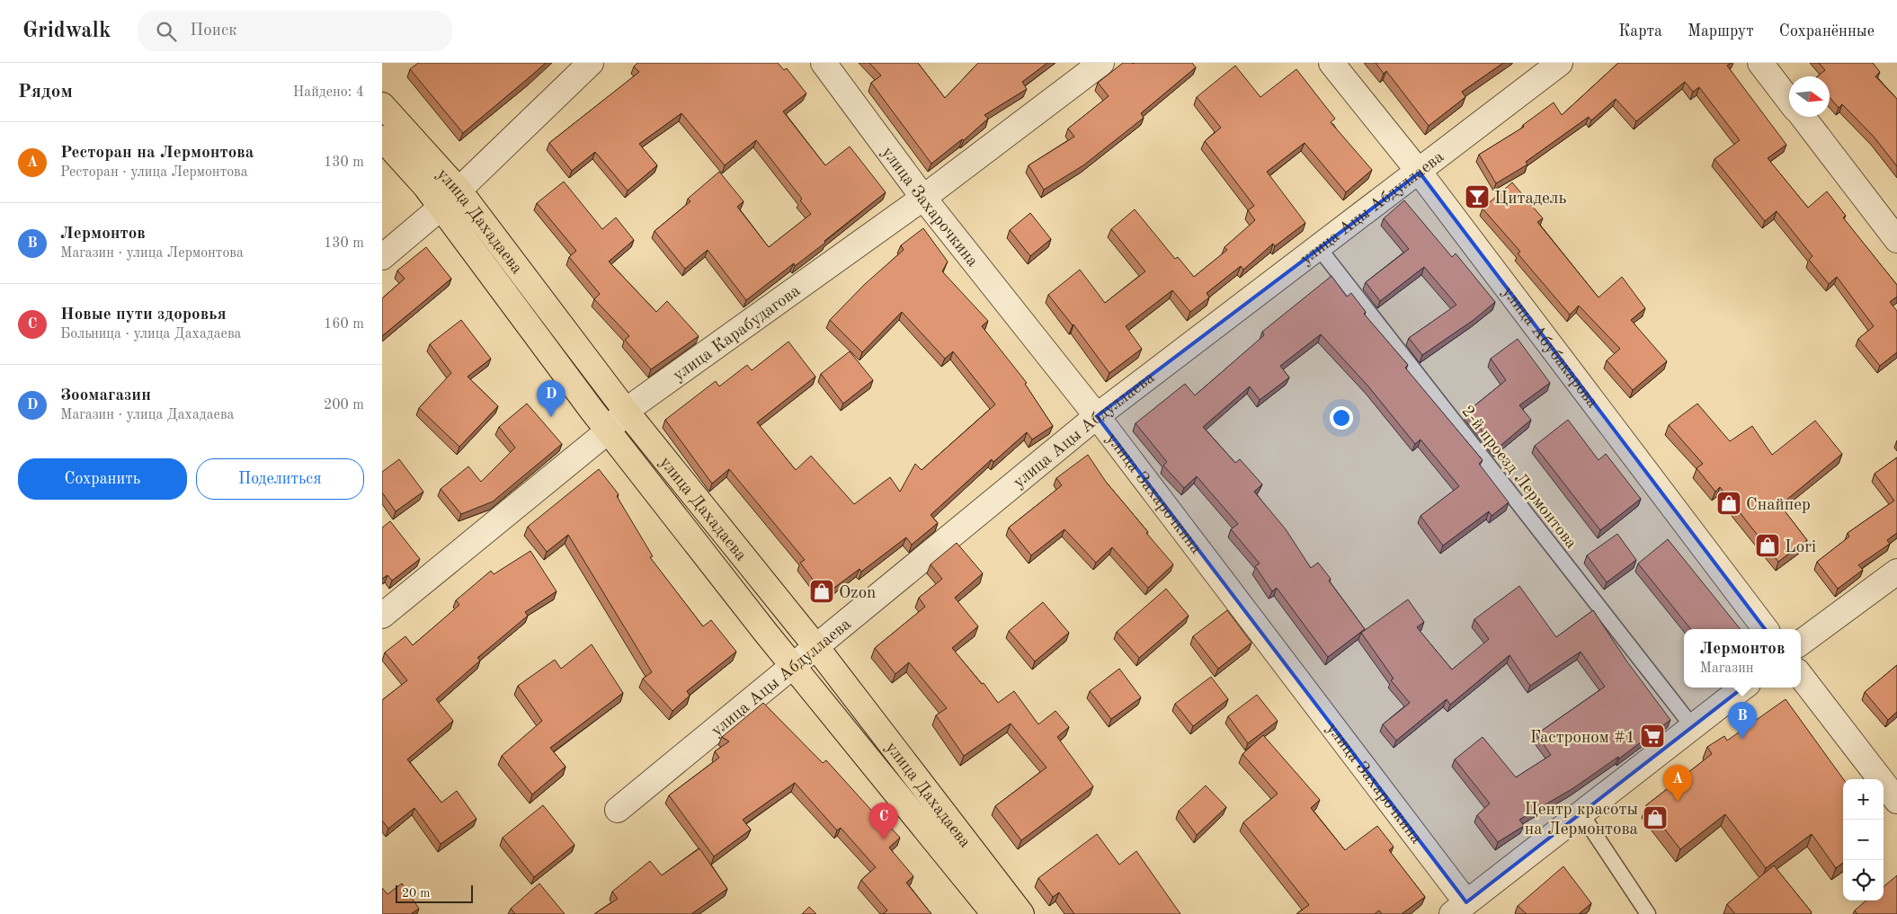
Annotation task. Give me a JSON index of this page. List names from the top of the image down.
{
  "streets": {
    "main road": ["улица Дахадаева"],
    "street": [
      "улица Захарочкина",
      "улица Ацы Абдуллаева",
      "улица Карабудагова",
      "улица Абубакарова"
    ],
    "lane": ["2-й проезд Лермонтова"]
  },
  "crossings": [
    ["улица Захарочкина", "улица Ацы Абдуллаева"],
    ["улица Захарочкина", "улица Карабудагова"],
    ["улица Ацы Абдуллаева", "улица Дахадаева"],
    ["улица Ацы Абдуллаева", "улица Абубакарова"],
    ["улица Ацы Абдуллаева", "2-й проезд Лермонтова"],
    ["улица Дахадаева", "улица Карабудагова"]
  ],
  "places": {
    "bar": ["Цитадель"],
    "shop": [
      "Снайпер",
      "Lori",
      "Ozon",
      "Центр красоты на Лермонтова"
    ],
    "supermarket": ["Гастроном #1"]
  },
  "scale_bar": "20 m",
  "north": "right",
  "page": {
    "header": "Gridwalk",
    "search": "Поиск",
    "nav": ["Карта", "Маршрут", "Сохранённые"],
    "heading": ["Рядом", "Найдено: 4"],
    "list": [
      {
        "mark": "A",
        "name": "Ресторан на Лермонтова",
        "note": "Ресторан · улица Лермонтова",
        "value": "130 m"
      },
      {
        "mark": "B",
        "name": "Лермонтов",
        "note": "Магазин · улица Лермонтова",
        "value": "130 m"
      },
      {
        "mark": "C",
        "name": "Новые пути здоровья",
        "note": "Больница · улица Дахадаева",
        "value": "160 m"
      },
      {
        "mark": "D",
        "name": "Зоомагазин",
        "note": "Магазин · улица Дахадаева",
        "value": "200 m"
      }
    ],
    "pins": [
      "D",
      "B",
      "A",
      "C"
    ],
    "buttons": ["Сохранить", "Поделиться"],
    "popup": ["Лермонтов", "Магазин"],
    "map_buttons": ["+", "−"],
    "scale": "20 m"
  }
}
